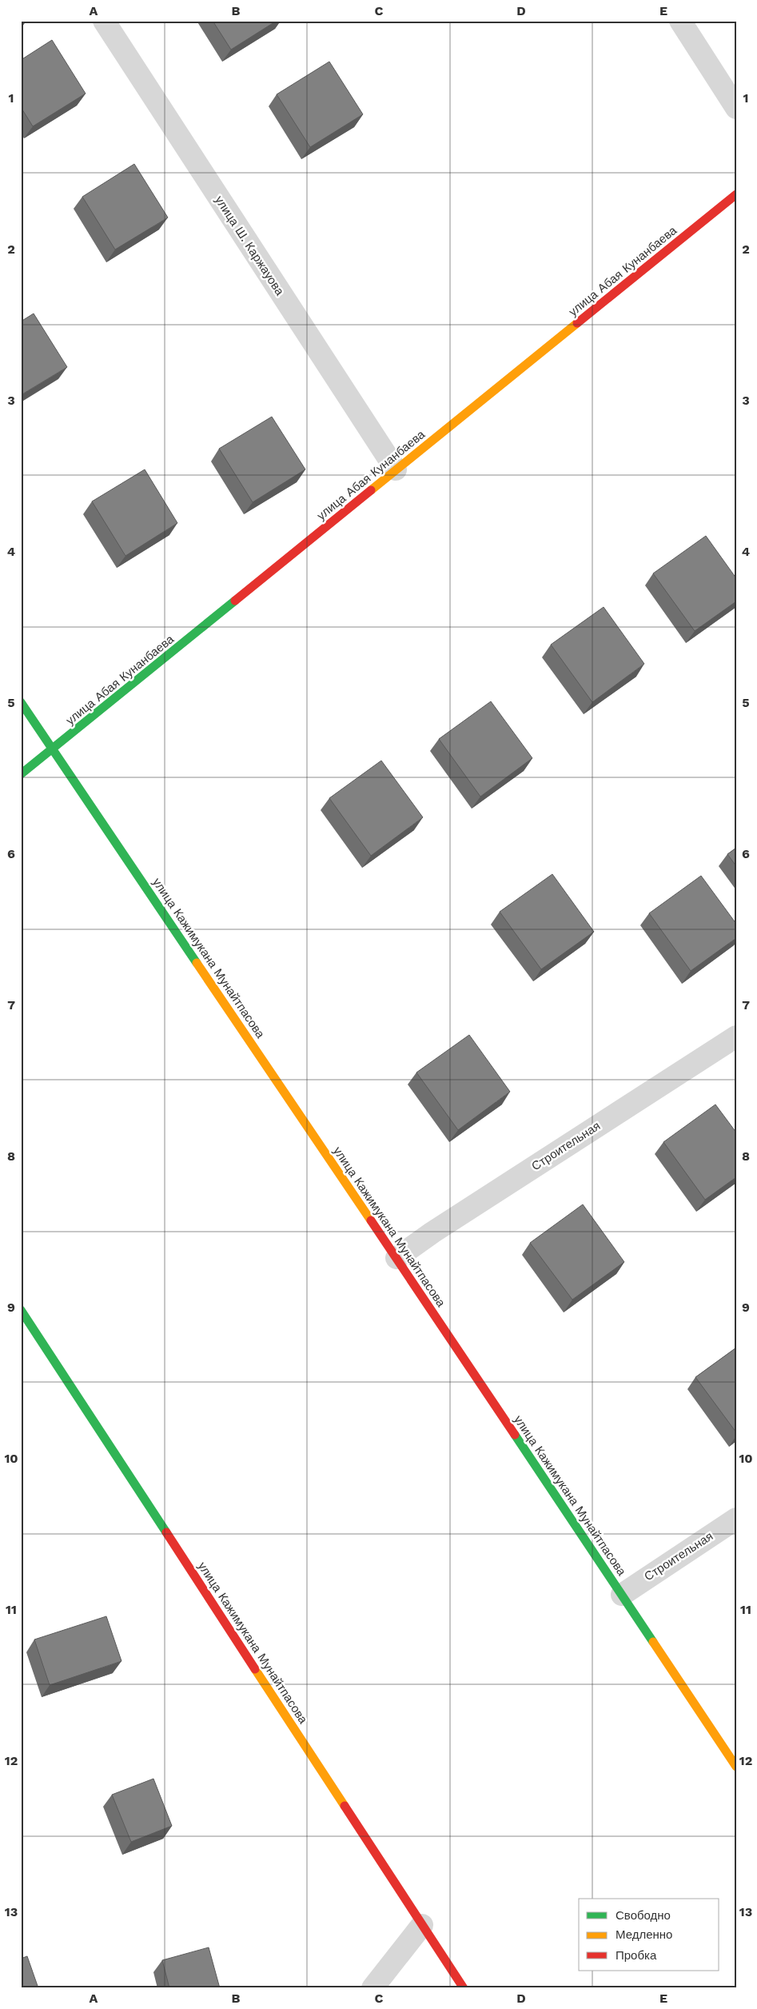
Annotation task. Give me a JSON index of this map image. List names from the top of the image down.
{
  "streets": {
    "street": [
      "улица Ш. Каржауова",
      "улица Абая Кунанбаева",
      "улица Кажимукана Мунайтпасова",
      "Строительная"
    ]
  },
  "crossings": [
    ["улица Ш. Каржауова", "улица Абая Кунанбаева"],
    ["улица Абая Кунанбаева", "улица Кажимукана Мунайтпасова"],
    ["улица Кажимукана Мунайтпасова", "Строительная"]
  ],
  "legend": ["Свободно", "Медленно", "Пробка"],
  "grid": {
    "columns": [
      "A",
      "B",
      "C",
      "D",
      "E"
    ],
    "rows": [
      "1",
      "2",
      "3",
      "4",
      "5",
      "6",
      "7",
      "8",
      "9",
      "10",
      "11",
      "12",
      "13"
    ]
  }
}
